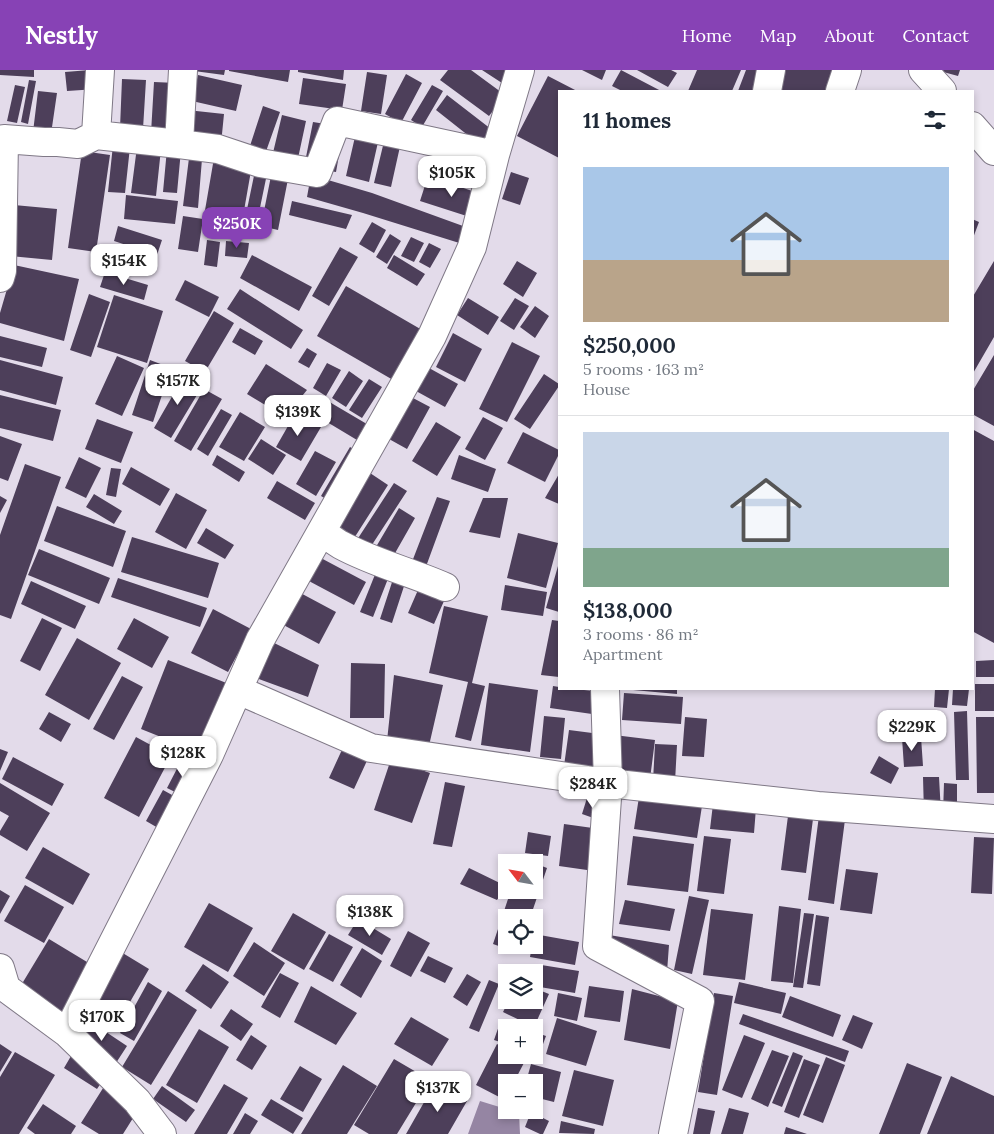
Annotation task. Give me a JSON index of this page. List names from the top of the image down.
{
  "north": "top left",
  "page": {
    "header": "Nestly",
    "nav": [
      "Home",
      "Map",
      "About",
      "Contact"
    ],
    "heading": "11 homes",
    "list": [
      {
        "name": "$250,000",
        "note": "5 rooms · 163 m² · House"
      },
      {
        "name": "$138,000",
        "note": "3 rooms · 86 m² · Apartment"
      }
    ],
    "price": [
      "$105K",
      "$250K",
      "$154K",
      "$157K",
      "$139K",
      "$229K",
      "$128K",
      "$284K",
      "$138K",
      "$170K",
      "$137K"
    ],
    "map_buttons": ["+", "−"]
  }
}
